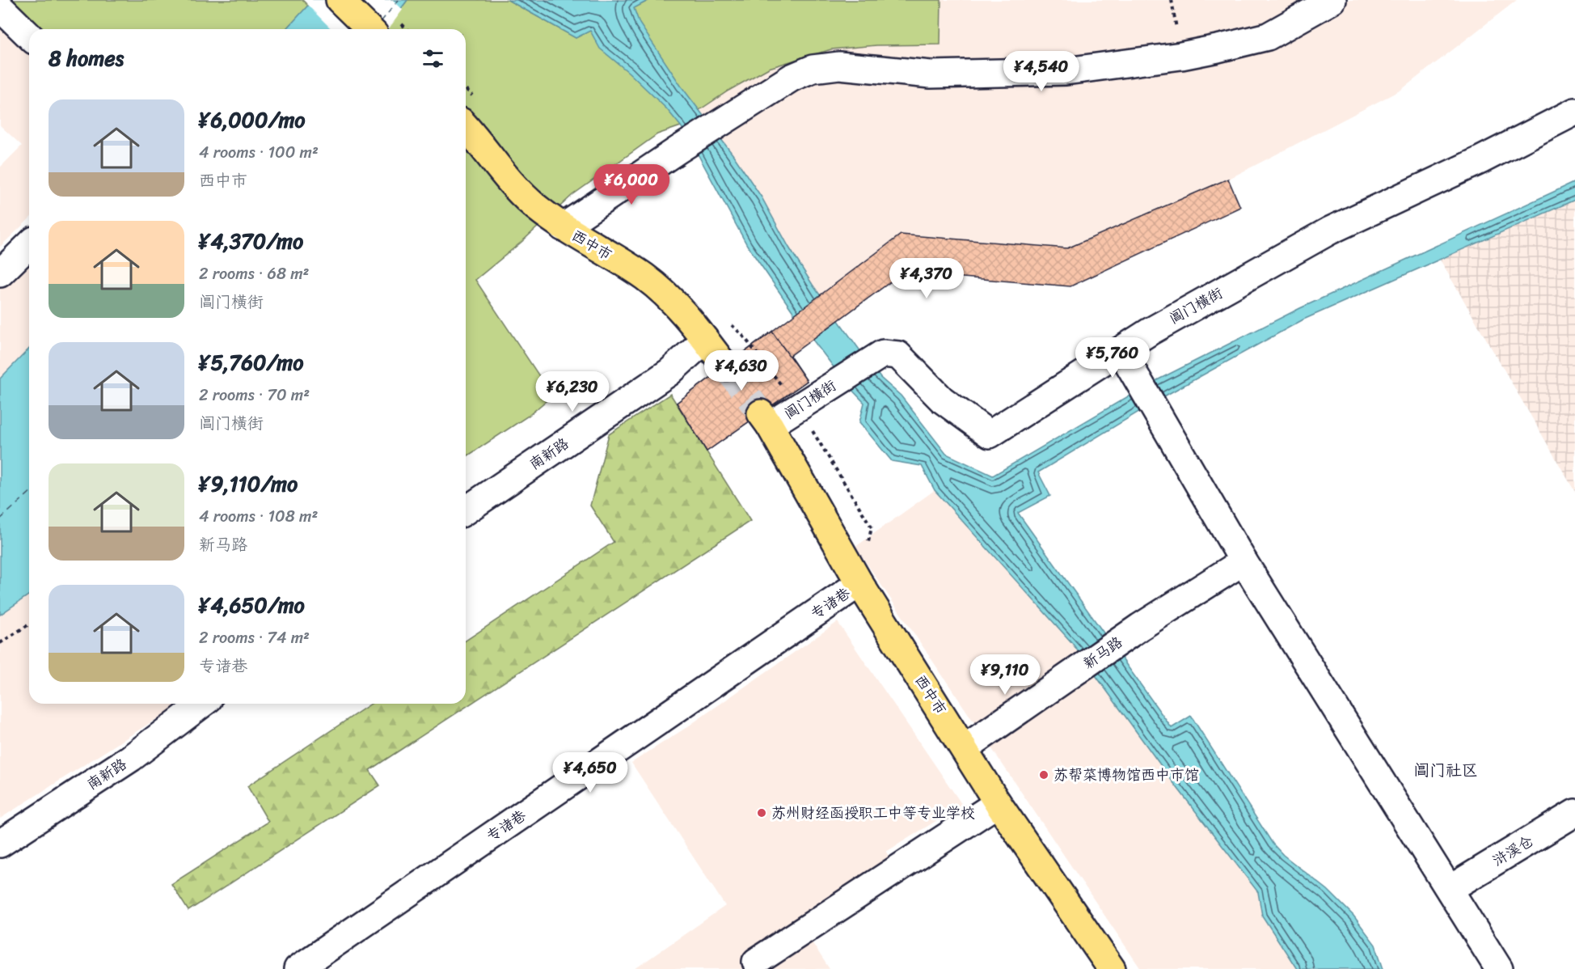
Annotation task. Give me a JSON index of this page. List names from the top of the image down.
{
  "streets": {
    "main road": ["西中市"],
    "street": [
      "阊门横街",
      "南新路",
      "专诸巷",
      "新马路",
      "浒溪仓"
    ]
  },
  "crossings": [
    ["西中市", "阊门横街"],
    ["西中市", "南新路"],
    ["西中市", "专诸巷"],
    ["西中市", "新马路"]
  ],
  "districts": ["阊门社区"],
  "places": ["苏帮菜博物馆西中市馆", "苏州财经函授职工中等专业学校"],
  "page": {
    "heading": "8 homes",
    "price": [
      "¥4,540",
      "¥6,000",
      "¥4,370",
      "¥5,760",
      "¥4,630",
      "¥6,230",
      "¥9,110",
      "¥4,650"
    ],
    "list": [
      {
        "name": "¥6,000/mo",
        "note": "4 rooms · 100 m² · 西中市"
      },
      {
        "name": "¥4,370/mo",
        "note": "2 rooms · 68 m² · 阊门横街"
      },
      {
        "name": "¥5,760/mo",
        "note": "2 rooms · 70 m² · 阊门横街"
      },
      {
        "name": "¥9,110/mo",
        "note": "4 rooms · 108 m² · 新马路"
      },
      {
        "name": "¥4,650/mo",
        "note": "2 rooms · 74 m² · 专诸巷"
      }
    ]
  }
}
